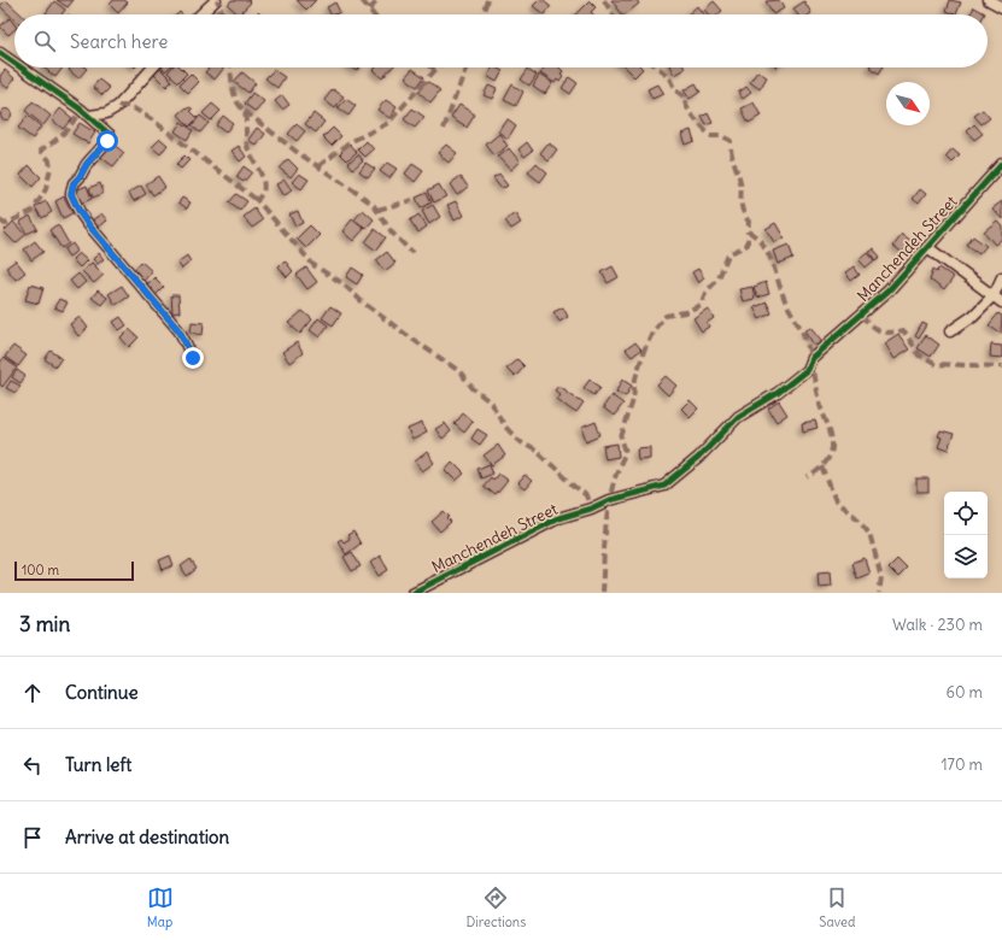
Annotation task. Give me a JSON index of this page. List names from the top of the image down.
{
  "streets": {
    "street": ["Manchendeh Street"]
  },
  "scale_bar": "100 m",
  "north": "bottom right",
  "page": {
    "search": "Search here",
    "scale": "100 m",
    "heading": ["3 min", "Walk · 230 m"],
    "list": [
      ["Continue", "60 m"],
      ["Turn left", "170 m"],
      "Arrive at destination"
    ],
    "nav": ["Map", "Directions", "Saved"]
  }
}
